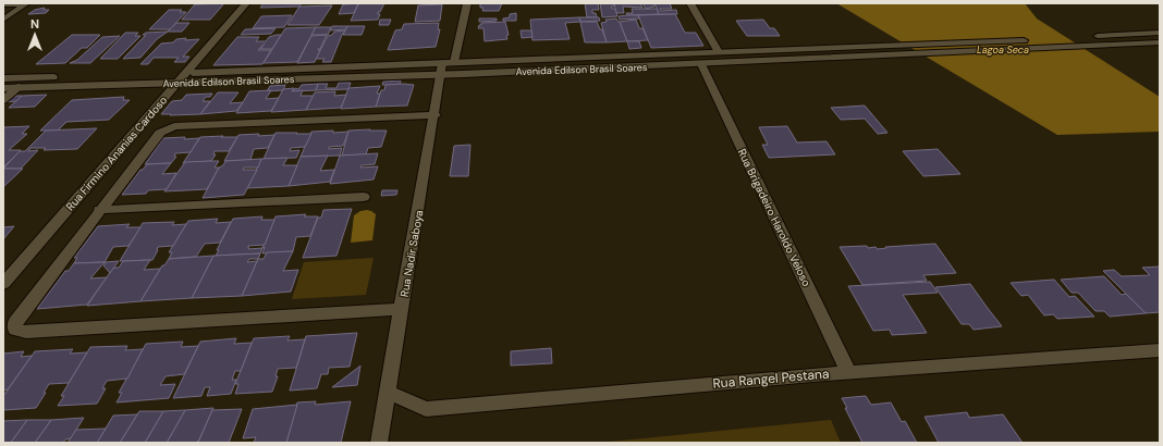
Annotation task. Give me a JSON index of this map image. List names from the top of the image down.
{
  "streets": {
    "street": [
      "Avenida Edilson Brasil Soares",
      "Rua Firmino Ananias Cardoso",
      "Rua Brigadeiro Haroldo Veloso",
      "Rua Nadir Saboya",
      "Rua Rangel Pestana"
    ]
  },
  "crossings": [
    ["Avenida Edilson Brasil Soares", "Rua Firmino Ananias Cardoso"],
    ["Avenida Edilson Brasil Soares", "Rua Brigadeiro Haroldo Veloso"],
    ["Avenida Edilson Brasil Soares", "Rua Nadir Saboya"],
    ["Rua Brigadeiro Haroldo Veloso", "Rua Rangel Pestana"],
    ["Rua Nadir Saboya", "Rua Rangel Pestana"]
  ],
  "water": ["Lagoa Seca"],
  "north": "top"
}
